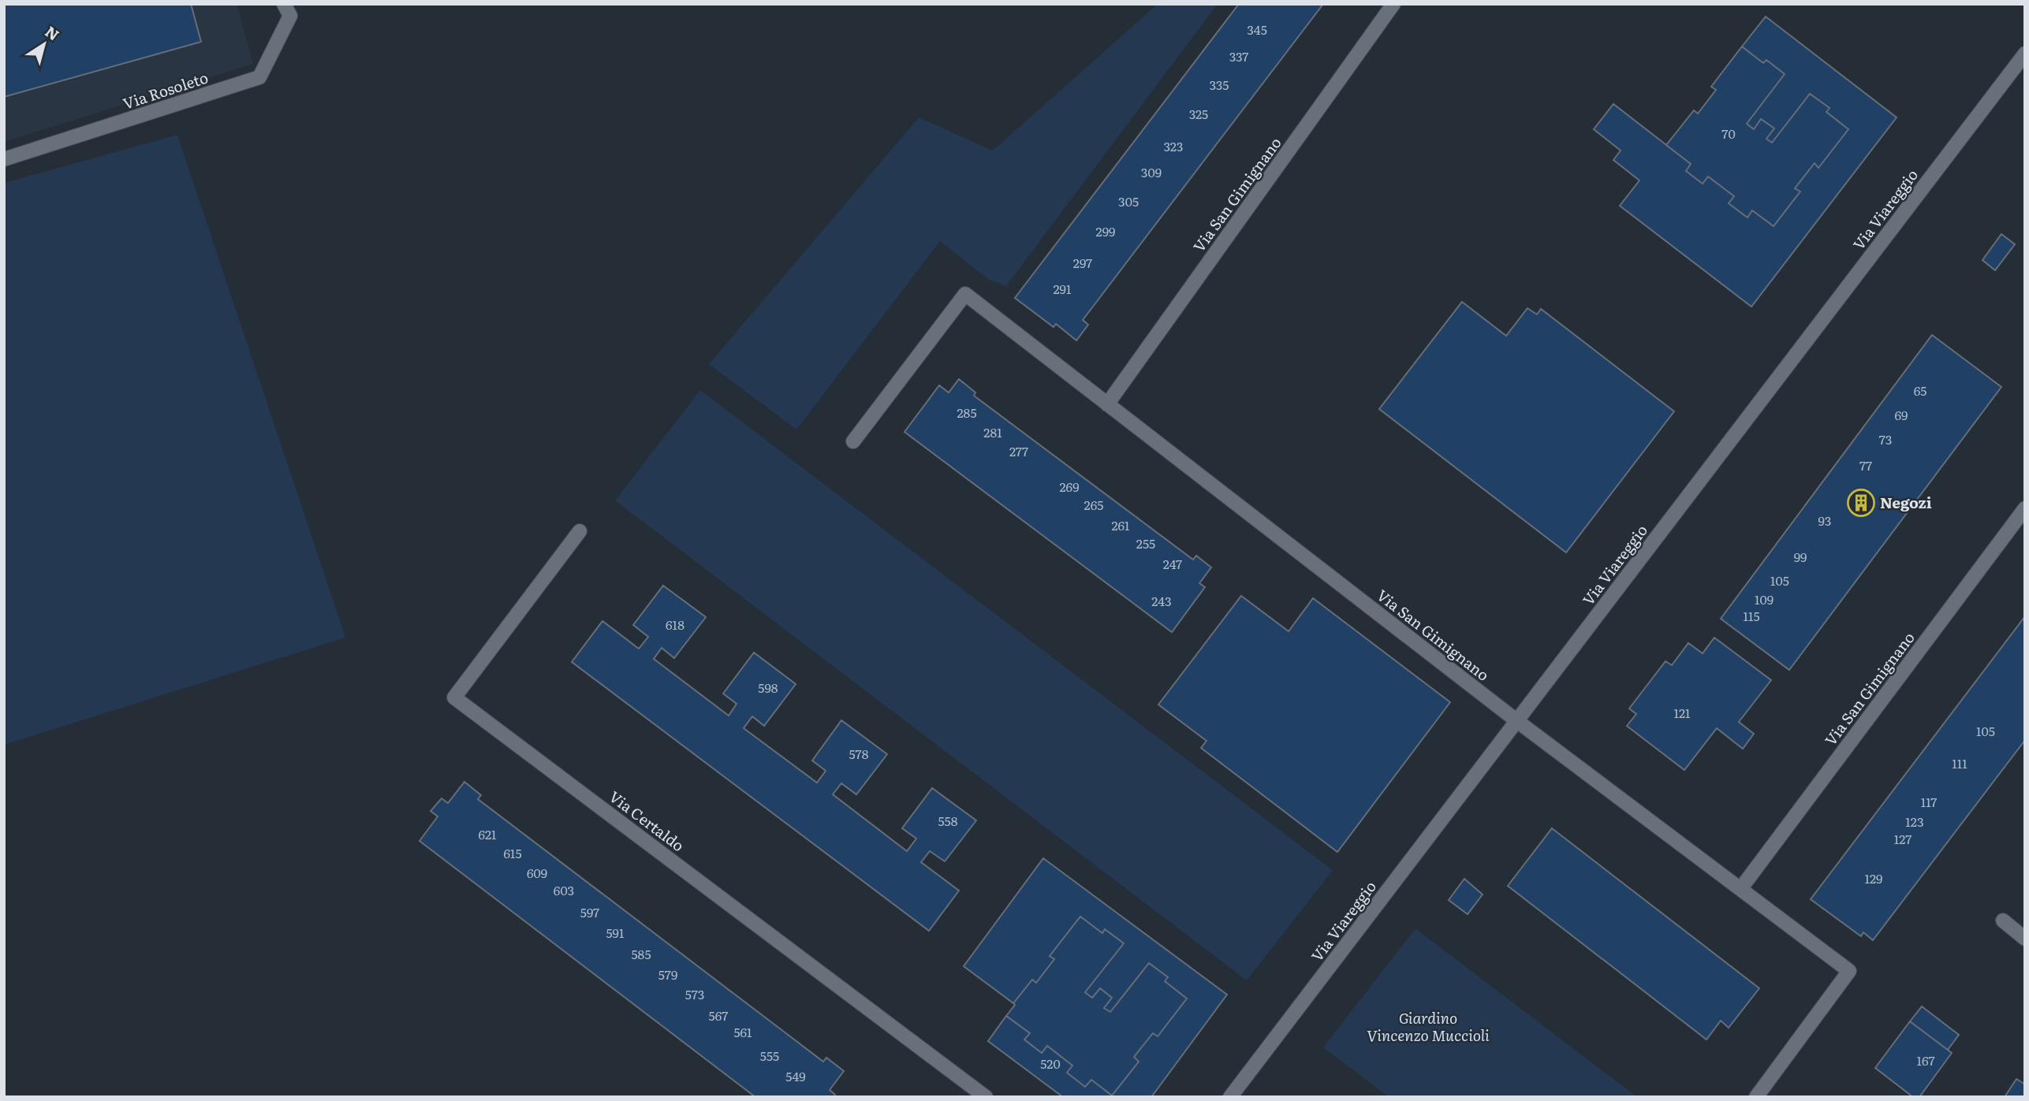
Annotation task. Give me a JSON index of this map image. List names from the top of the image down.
{
  "streets": {
    "street": [
      "Via Rosoleto",
      "Via San Gimignano",
      "Via Viareggio",
      "Via Certaldo"
    ]
  },
  "crossings": [
    ["Via San Gimignano", "Via Viareggio"]
  ],
  "parks": ["Giardino Vincenzo Muccioli"],
  "places": {
    "building": ["Negozi"]
  },
  "house_numbers": [
    "345",
    "337",
    "335",
    "325",
    "70",
    "323",
    "309",
    "305",
    "299",
    "297",
    "291",
    "65",
    "285",
    "69",
    "281",
    "73",
    "277",
    "77",
    "269",
    "265",
    "93",
    "261",
    "255",
    "99",
    "247",
    "105",
    "109",
    "243",
    "115",
    "618",
    "598",
    "121",
    "105",
    "578",
    "111",
    "117",
    "558",
    "123",
    "621",
    "127",
    "615",
    "609",
    "129",
    "603",
    "597",
    "591",
    "585",
    "579",
    "573",
    "567",
    "561",
    "555",
    "167",
    "520",
    "549"
  ],
  "north": "top right"
}
